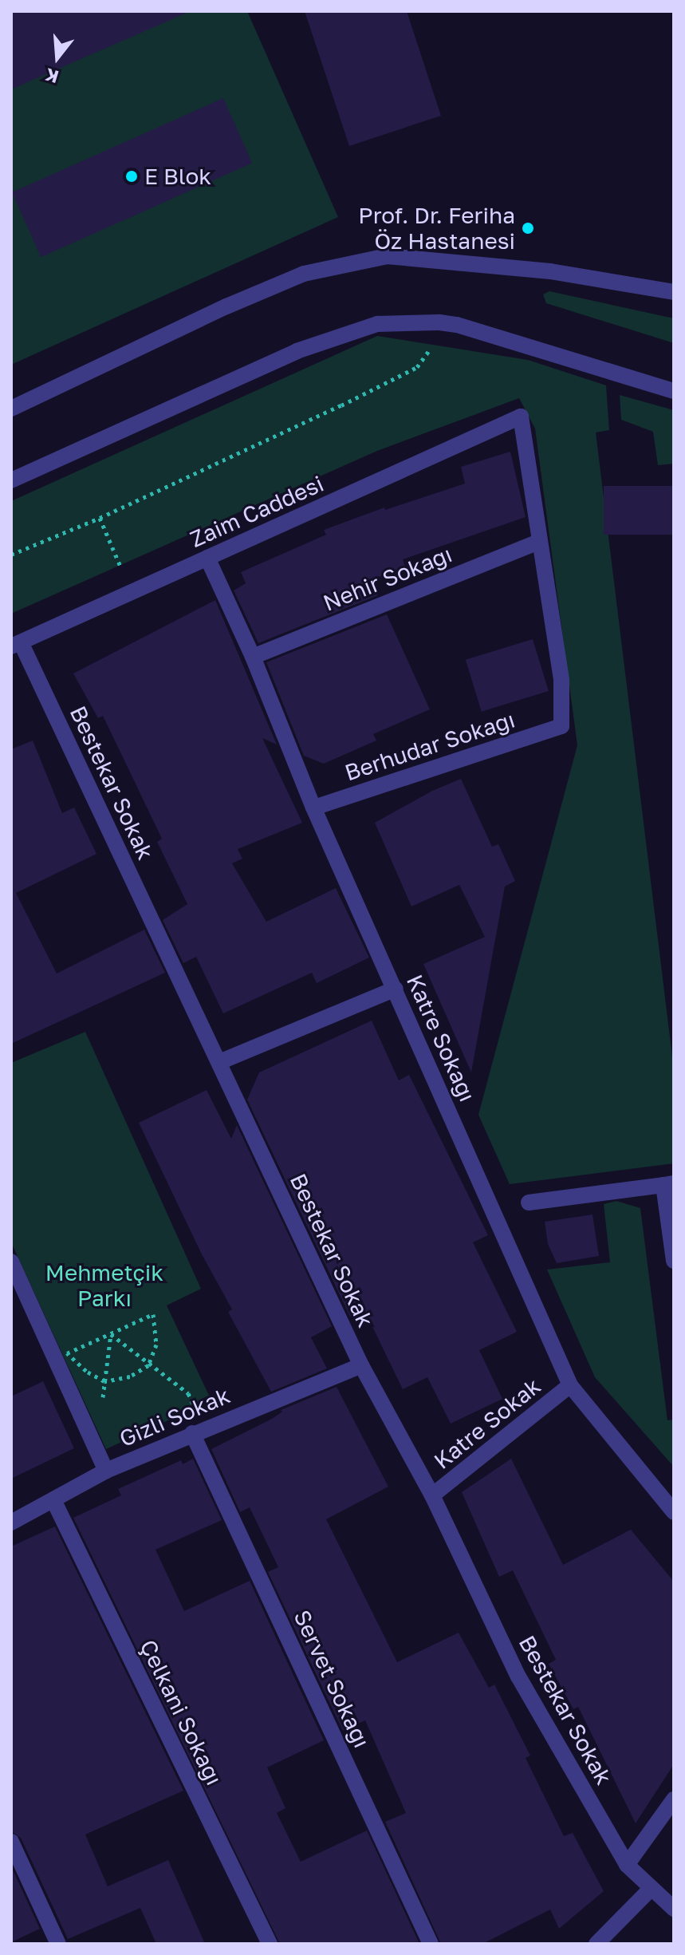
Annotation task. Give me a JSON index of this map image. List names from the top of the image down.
{
  "streets": {
    "street": [
      "Zaim Caddesi",
      "Nehir Sokağı",
      "Berhudar Sokağı",
      "Bestekar Sokak",
      "Katre Sokağı",
      "Gizli Sokak",
      "Katre Sokak",
      "Servet Sokağı",
      "Çelkani Sokağı"
    ]
  },
  "crossings": [
    ["Zaim Caddesi", "Nehir Sokağı"],
    ["Zaim Caddesi", "Berhudar Sokağı"],
    ["Zaim Caddesi", "Bestekar Sokak"],
    ["Zaim Caddesi", "Katre Sokağı"],
    ["Nehir Sokağı", "Berhudar Sokağı"],
    ["Nehir Sokağı", "Katre Sokağı"],
    ["Berhudar Sokağı", "Katre Sokağı"],
    ["Bestekar Sokak", "Gizli Sokak"],
    ["Bestekar Sokak", "Katre Sokak"],
    ["Katre Sokağı", "Katre Sokak"],
    ["Gizli Sokak", "Servet Sokağı"],
    ["Gizli Sokak", "Çelkani Sokağı"]
  ],
  "parks": ["Mehmetçik Parkı"],
  "places": ["E Blok", "Prof. Dr. Feriha Öz Hastanesi"],
  "north": "bottom"
}
